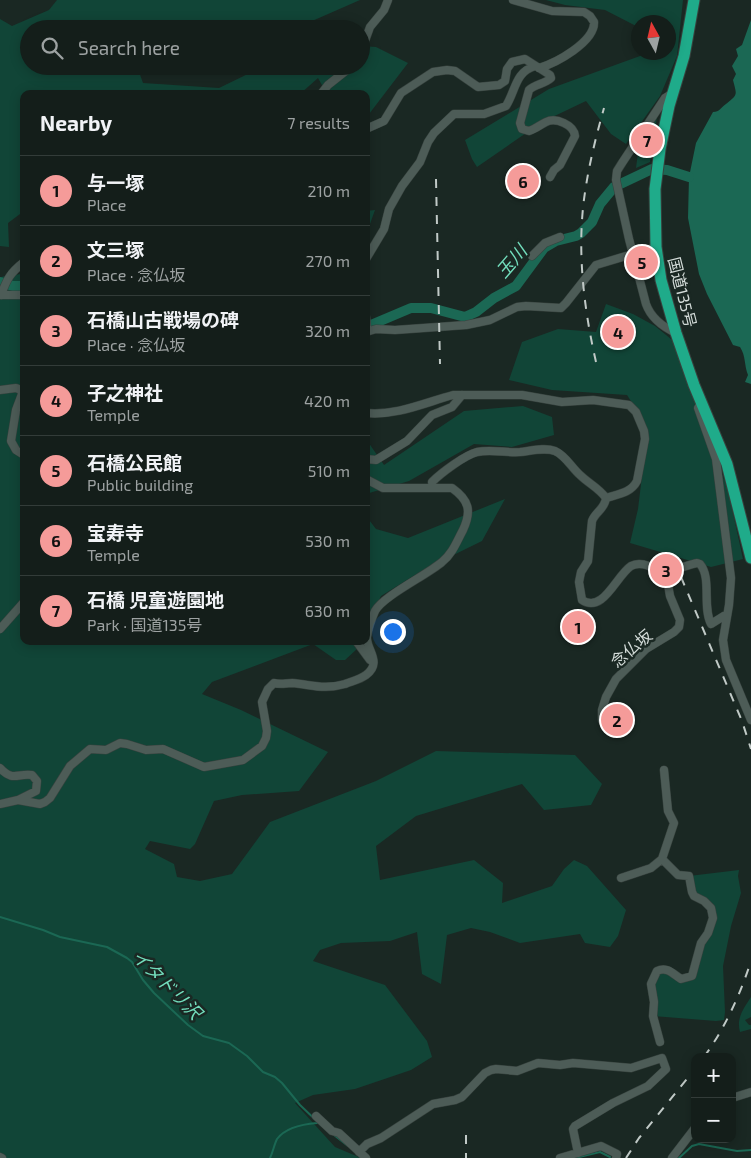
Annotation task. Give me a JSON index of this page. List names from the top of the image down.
{
  "streets": {
    "highway": ["国道135号"],
    "street": ["念仏坂"]
  },
  "water": ["玉川", "イタドリ沢"],
  "north": "top",
  "page": {
    "search": "Search here",
    "heading": ["Nearby", "7 results"],
    "pins": [
      "7",
      "6",
      "5",
      "4",
      "3",
      "1",
      "2"
    ],
    "list": [
      {
        "mark": "1",
        "name": "与一塚",
        "note": "Place",
        "value": "210 m"
      },
      {
        "mark": "2",
        "name": "文三塚",
        "note": "Place · 念仏坂",
        "value": "270 m"
      },
      {
        "mark": "3",
        "name": "石橋山古戦場の碑",
        "note": "Place · 念仏坂",
        "value": "320 m"
      },
      {
        "mark": "4",
        "name": "子之神社",
        "note": "Temple",
        "value": "420 m"
      },
      {
        "mark": "5",
        "name": "石橋公民館",
        "note": "Public building",
        "value": "510 m"
      },
      {
        "mark": "6",
        "name": "宝寿寺",
        "note": "Temple",
        "value": "530 m"
      },
      {
        "mark": "7",
        "name": "石橋 児童遊園地",
        "note": "Park · 国道135号",
        "value": "630 m"
      }
    ],
    "map_buttons": ["+", "−"]
  }
}
